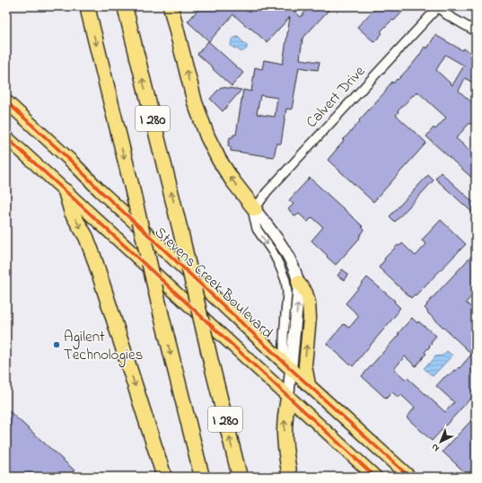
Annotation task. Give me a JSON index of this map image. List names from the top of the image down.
{
  "streets": {
    "highway": ["I 280"],
    "main road": ["Stevens Creek Boulevard"],
    "street": ["Calvert Drive"]
  },
  "places": ["Agilent Technologies"],
  "north": "bottom left"
}
